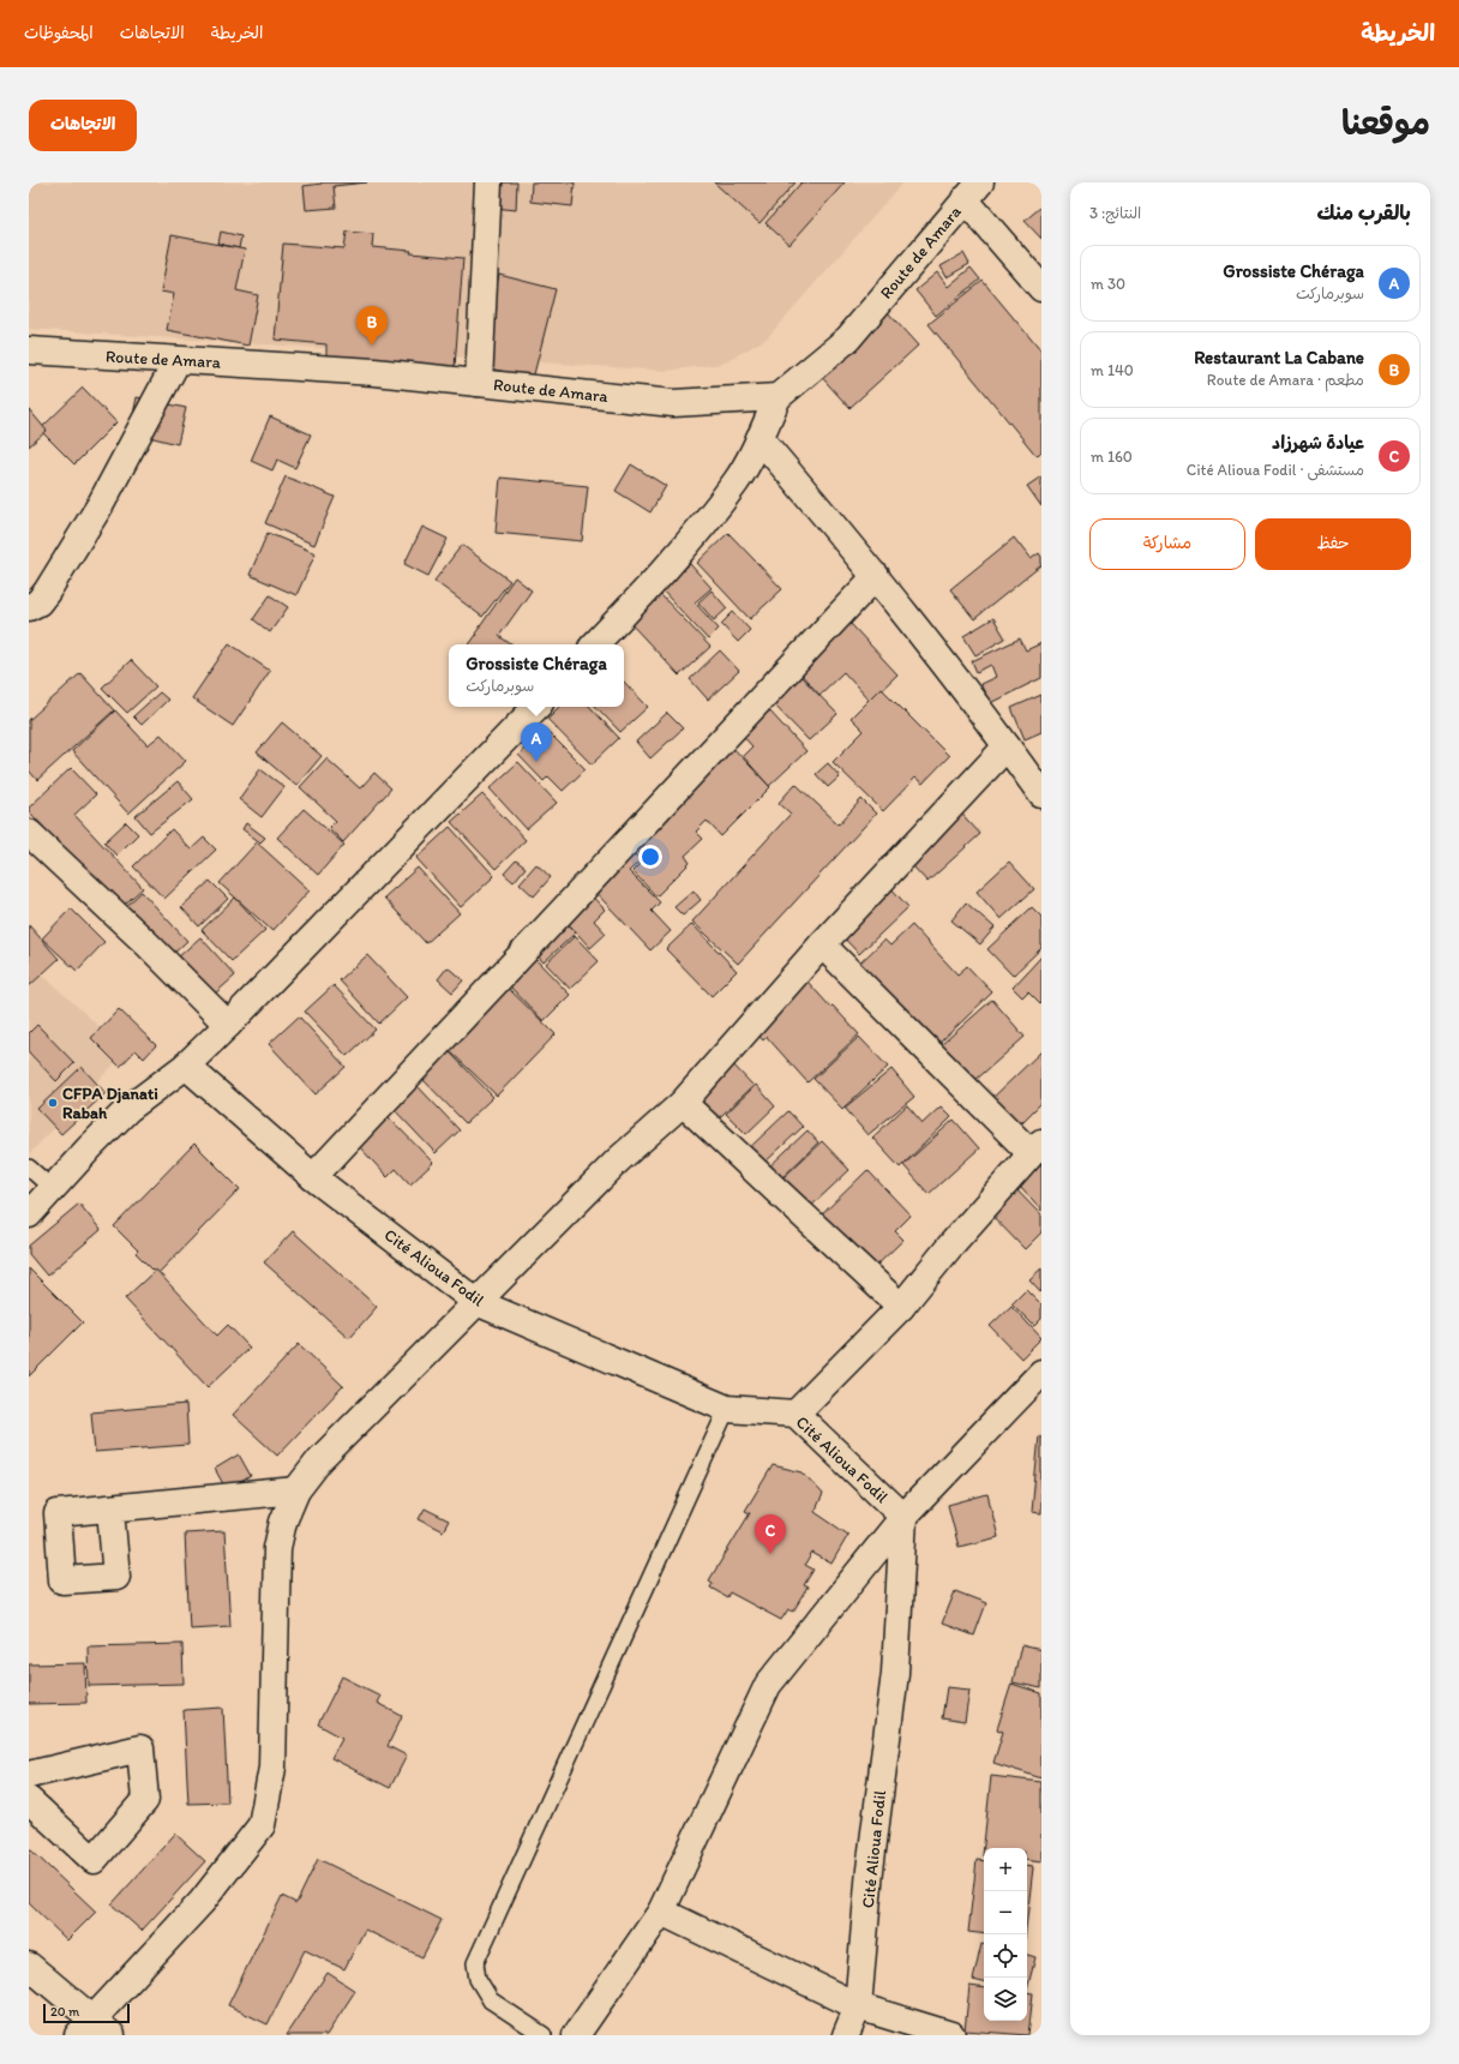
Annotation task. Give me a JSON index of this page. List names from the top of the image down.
{
  "streets": {
    "street": ["Route de Amara", "Cité Alioua Fodil"]
  },
  "places": ["CFPA Djanati Rabah"],
  "scale_bar": "20 m",
  "page": {
    "header": "الخريطة",
    "nav": ["الخريطة", "الاتجاهات", "المحفوظات"],
    "title": "موقعنا",
    "buttons": [
      "الاتجاهات",
      ["حفظ", "مشاركة"]
    ],
    "heading": ["بالقرب منك", "النتائج: 3"],
    "list": [
      {
        "mark": "A",
        "name": "Grossiste Chéraga",
        "note": "سوبرماركت",
        "value": "30 m"
      },
      {
        "mark": "B",
        "name": "Restaurant La Cabane",
        "note": "مطعم · Route de Amara",
        "value": "140 m"
      },
      {
        "mark": "C",
        "name": "عيادة شهرزاد",
        "note": "مستشفى · Cité Alioua Fodil",
        "value": "160 m"
      }
    ],
    "pins": ["B", "A", "C"],
    "popup": ["Grossiste Chéraga", "سوبرماركت"],
    "map_buttons": ["+", "−"],
    "scale": "20 m"
  }
}
